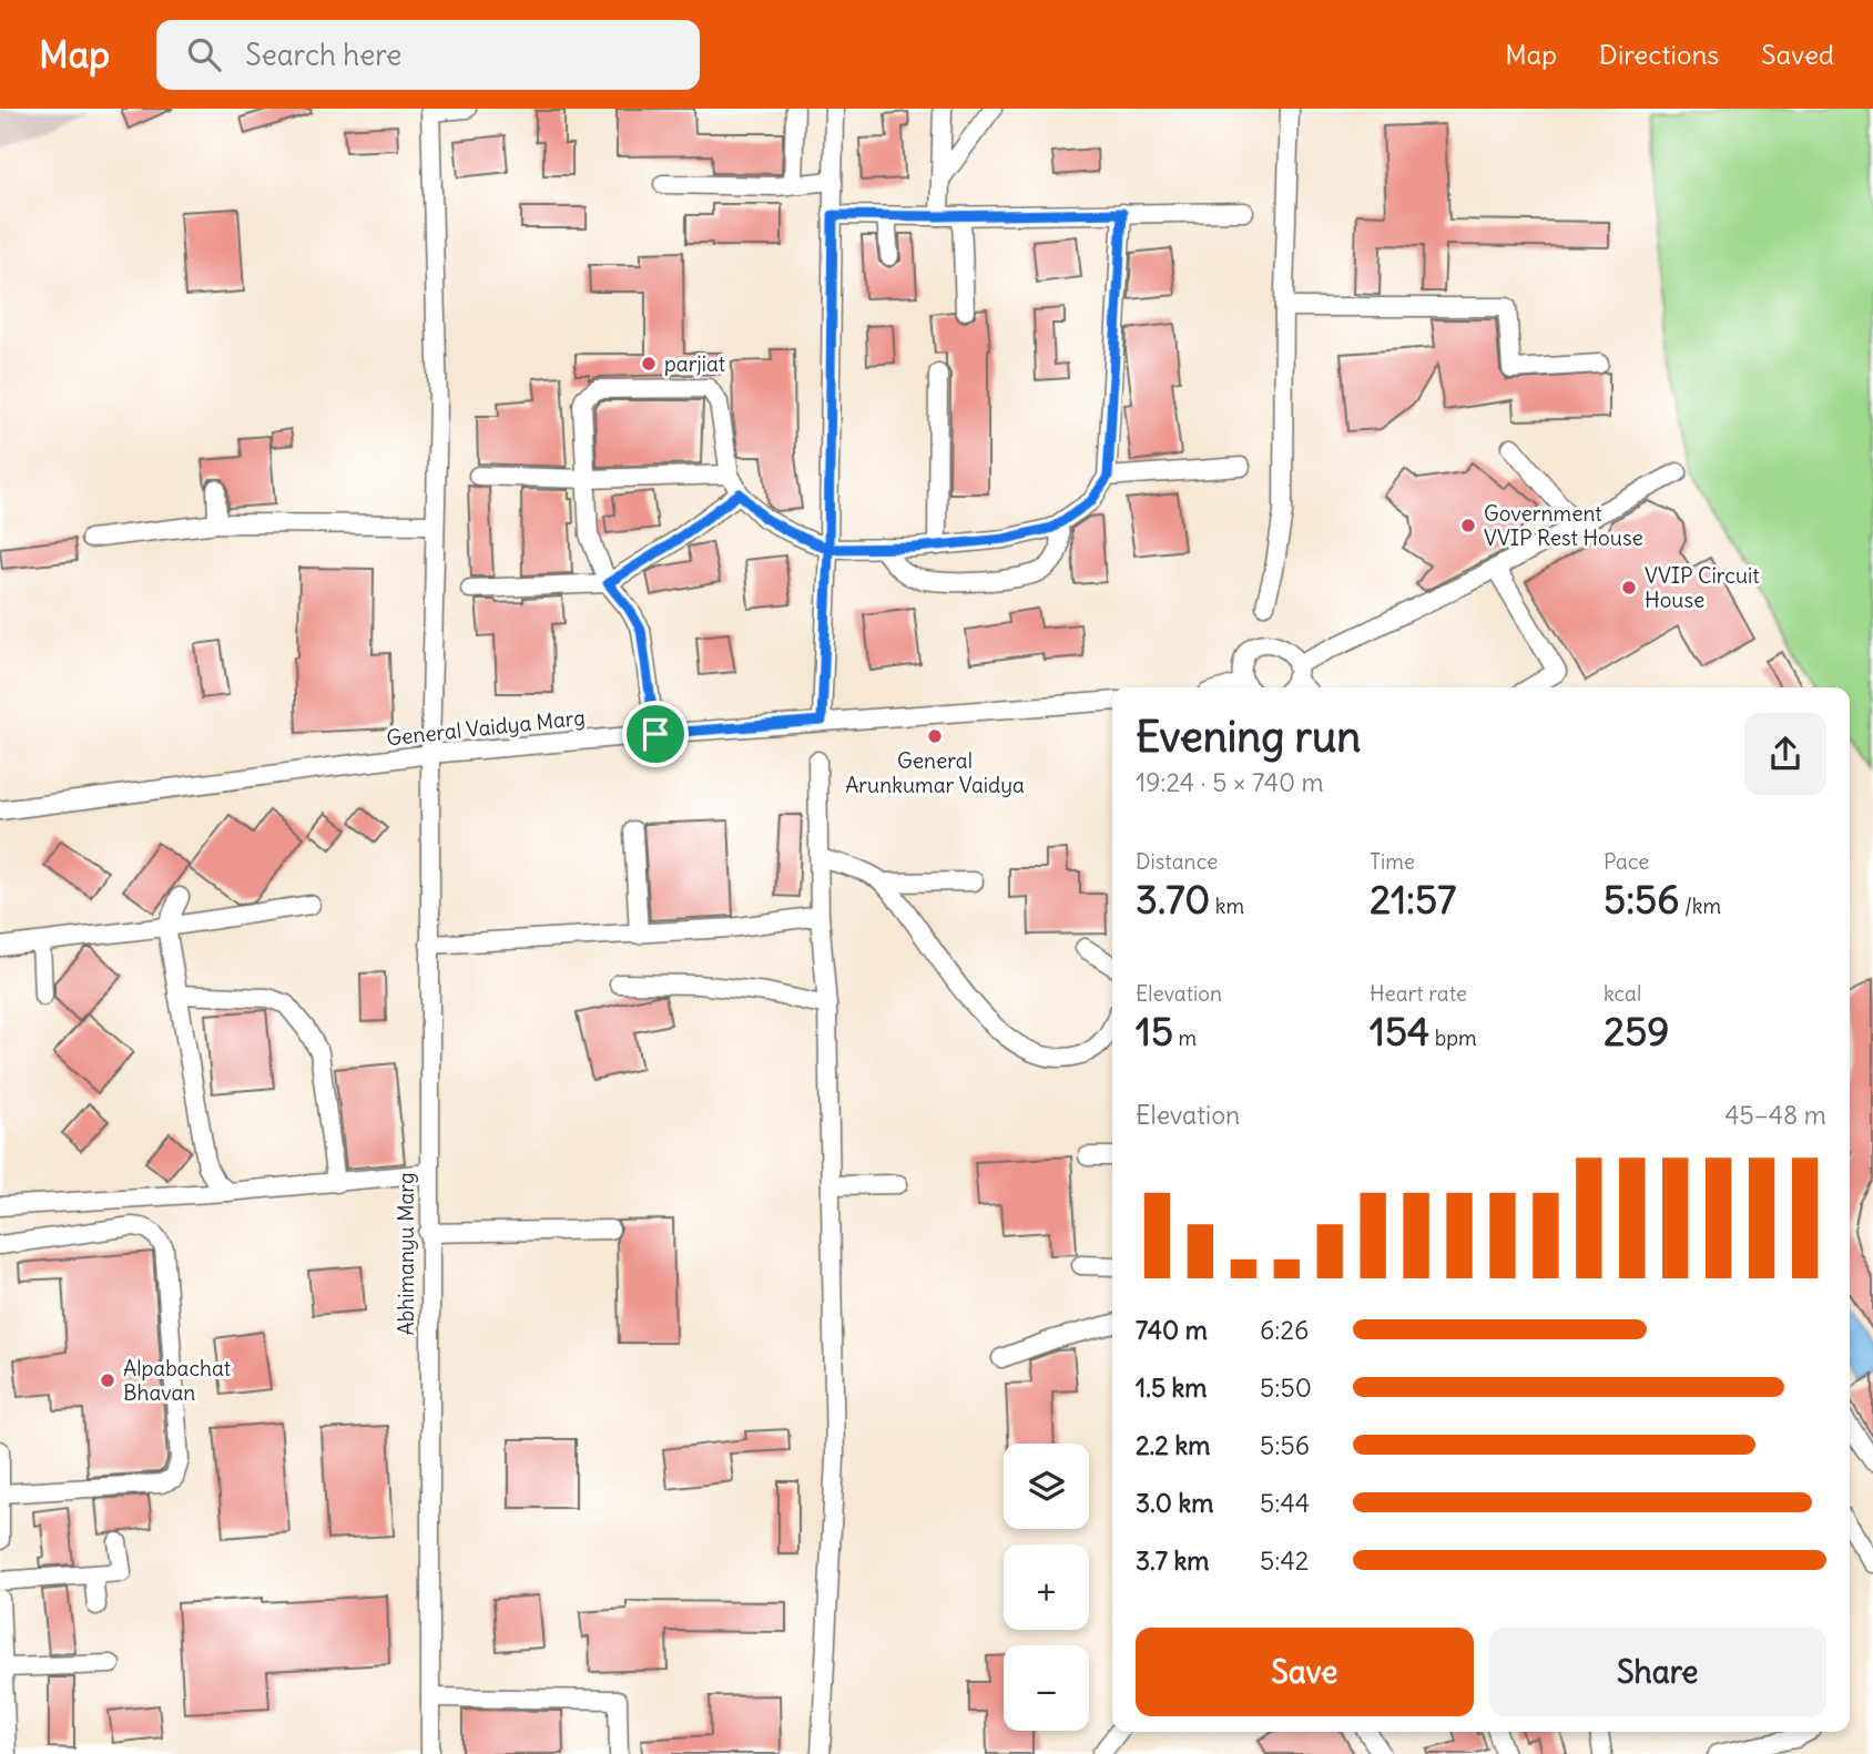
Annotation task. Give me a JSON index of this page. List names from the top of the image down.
{
  "streets": {
    "street": ["General Vaidya Marg", "Abhimanyu Marg"]
  },
  "crossings": [
    ["General Vaidya Marg", "Abhimanyu Marg"]
  ],
  "places": [
    "parjiat",
    "Government VVIP Rest House",
    "VVIP Circuit House",
    "General Arunkumar Vaidya",
    "Alpabachat Bhavan"
  ],
  "page": {
    "header": "Map",
    "search": "Search here",
    "nav": ["Map", "Directions", "Saved"],
    "heading": ["Evening run", "19:24 · 5 × 740 m"],
    "stats": [
      ["Distance", "3.70 km"],
      ["Time", "21:57"],
      ["Pace", "5:56 /km"],
      ["Elevation", "15 m"],
      ["Heart rate", "154 bpm"],
      ["kcal", "259"]
    ],
    "chart": ["Elevation", "45–48 m"],
    "list": [
      {
        "name": "740 m",
        "note": "6:26"
      },
      {
        "name": "1.5 km",
        "note": "5:50"
      },
      {
        "name": "2.2 km",
        "note": "5:56"
      },
      {
        "name": "3.0 km",
        "note": "5:44"
      },
      {
        "name": "3.7 km",
        "note": "5:42"
      }
    ],
    "map_buttons": ["+", "−"],
    "buttons": ["Save", "Share"]
  }
}
